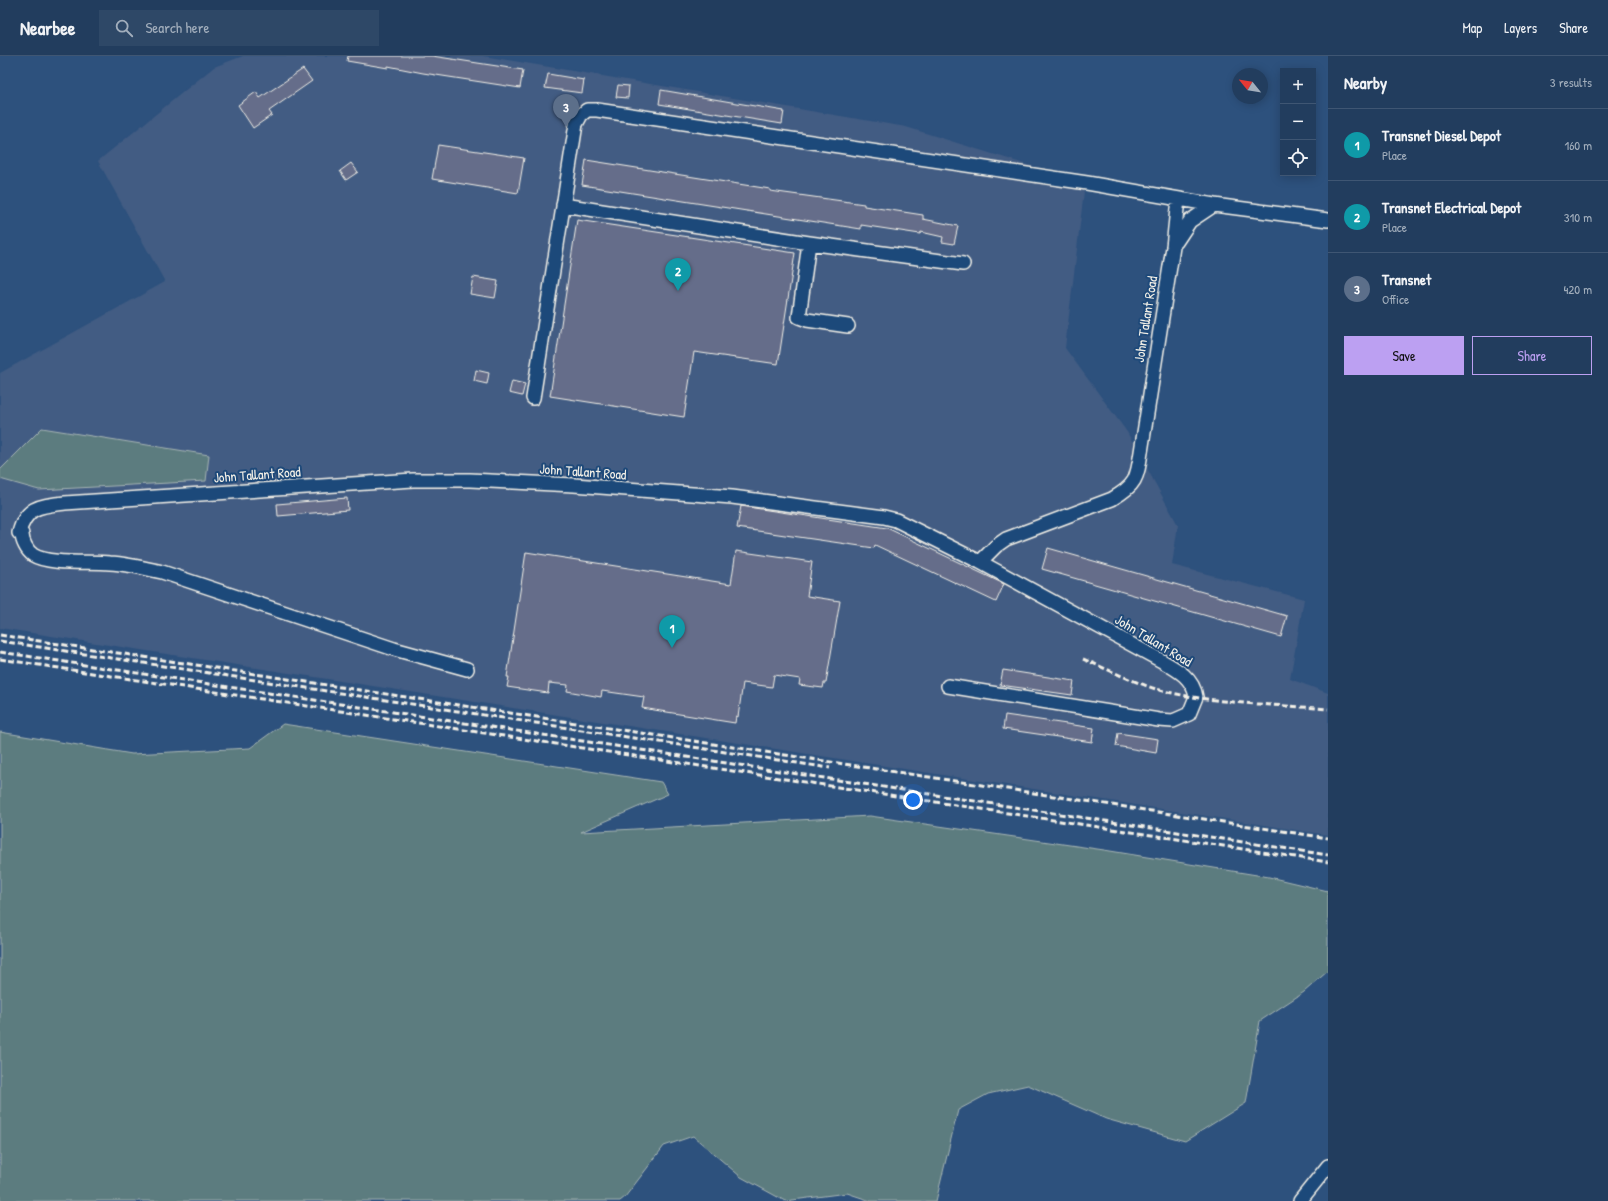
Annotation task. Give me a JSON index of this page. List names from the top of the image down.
{
  "streets": {
    "street": ["John Tallant Road"]
  },
  "north": "top left",
  "page": {
    "header": "Nearbee",
    "search": "Search here",
    "nav": ["Map", "Layers", "Share"],
    "heading": ["Nearby", "3 results"],
    "map_buttons": ["+", "−"],
    "pins": ["3", "2", "1"],
    "list": [
      {
        "mark": "1",
        "name": "Transnet Diesel Depot",
        "note": "Place",
        "value": "160 m"
      },
      {
        "mark": "2",
        "name": "Transnet Electrical Depot",
        "note": "Place",
        "value": "310 m"
      },
      {
        "mark": "3",
        "name": "Transnet",
        "note": "Office",
        "value": "420 m"
      }
    ],
    "buttons": ["Save", "Share"]
  }
}
